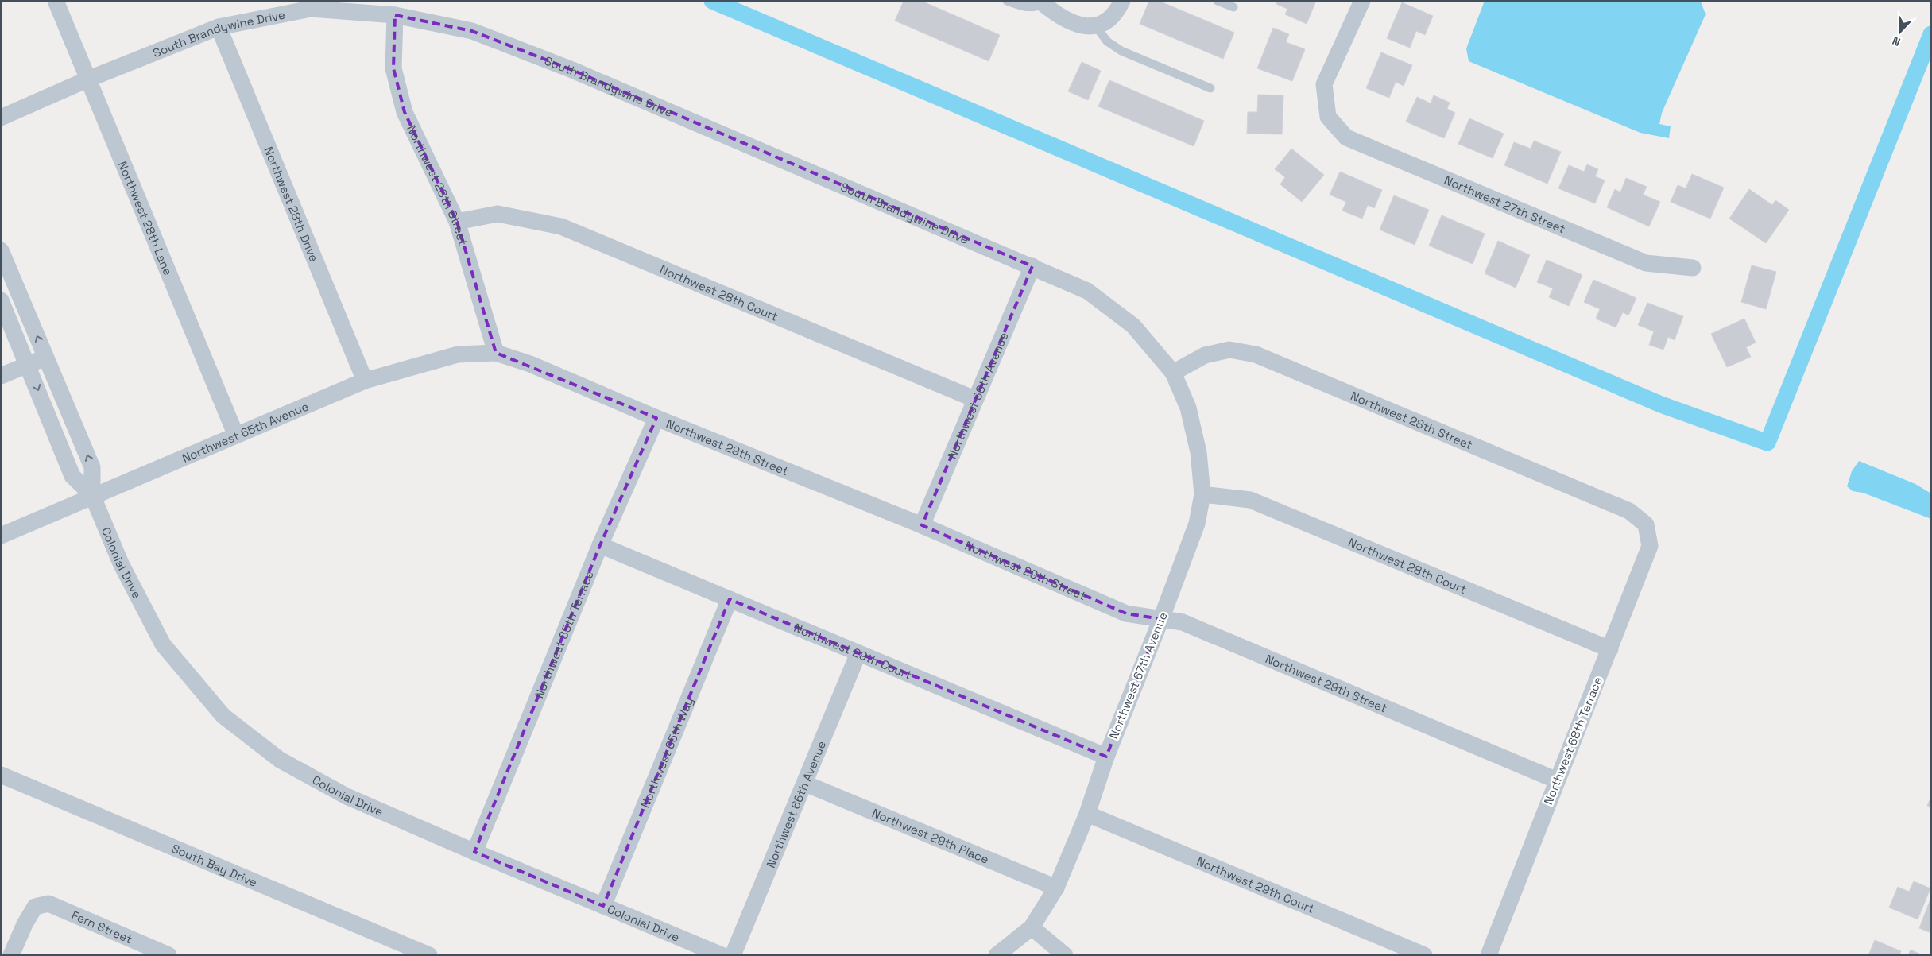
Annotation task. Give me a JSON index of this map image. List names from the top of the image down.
{
  "streets": {
    "street": [
      "South Brandywine Drive",
      "Northwest 28th Street",
      "Northwest 28th Drive",
      "Northwest 27th Street",
      "Northwest 28th Lane",
      "Northwest 28th Court",
      "Northwest 66th Avenue",
      "Northwest 65th Avenue",
      "Northwest 29th Street",
      "Colonial Drive",
      "Northwest 65th Terrace",
      "Northwest 29th Court",
      "Northwest 67th Avenue",
      "Northwest 68th Terrace",
      "Northwest 65th Way",
      "Northwest 29th Place",
      "South Bay Drive",
      "Fern Street"
    ]
  },
  "crossings": [
    ["South Brandywine Drive", "Northwest 28th Street"],
    ["South Brandywine Drive", "Northwest 28th Drive"],
    ["South Brandywine Drive", "Northwest 28th Lane"],
    ["South Brandywine Drive", "Northwest 66th Avenue"],
    ["South Brandywine Drive", "Northwest 67th Avenue"],
    ["Northwest 28th Street", "Northwest 28th Court"],
    ["Northwest 28th Street", "Northwest 65th Avenue"],
    ["Northwest 28th Street", "Northwest 29th Street"],
    ["Northwest 28th Street", "Northwest 67th Avenue"],
    ["Northwest 28th Street", "Northwest 68th Terrace"],
    ["Northwest 28th Drive", "Northwest 65th Avenue"],
    ["Northwest 28th Lane", "Northwest 65th Avenue"],
    ["Northwest 28th Court", "Northwest 66th Avenue"],
    ["Northwest 28th Court", "Northwest 67th Avenue"],
    ["Northwest 28th Court", "Northwest 68th Terrace"],
    ["Northwest 66th Avenue", "Northwest 29th Street"],
    ["Northwest 66th Avenue", "Northwest 29th Court"],
    ["Northwest 66th Avenue", "Northwest 29th Place"],
    ["Northwest 65th Avenue", "Northwest 29th Street"],
    ["Northwest 65th Avenue", "Colonial Drive"],
    ["Northwest 29th Street", "Northwest 65th Terrace"],
    ["Northwest 29th Street", "Northwest 67th Avenue"],
    ["Northwest 29th Street", "Northwest 68th Terrace"],
    ["Colonial Drive", "Northwest 65th Terrace"],
    ["Colonial Drive", "Northwest 65th Way"],
    ["Northwest 65th Terrace", "Northwest 29th Court"],
    ["Northwest 29th Court", "Northwest 67th Avenue"],
    ["Northwest 29th Court", "Northwest 65th Way"],
    ["Northwest 67th Avenue", "Northwest 29th Place"]
  ],
  "north": "bottom"
}
